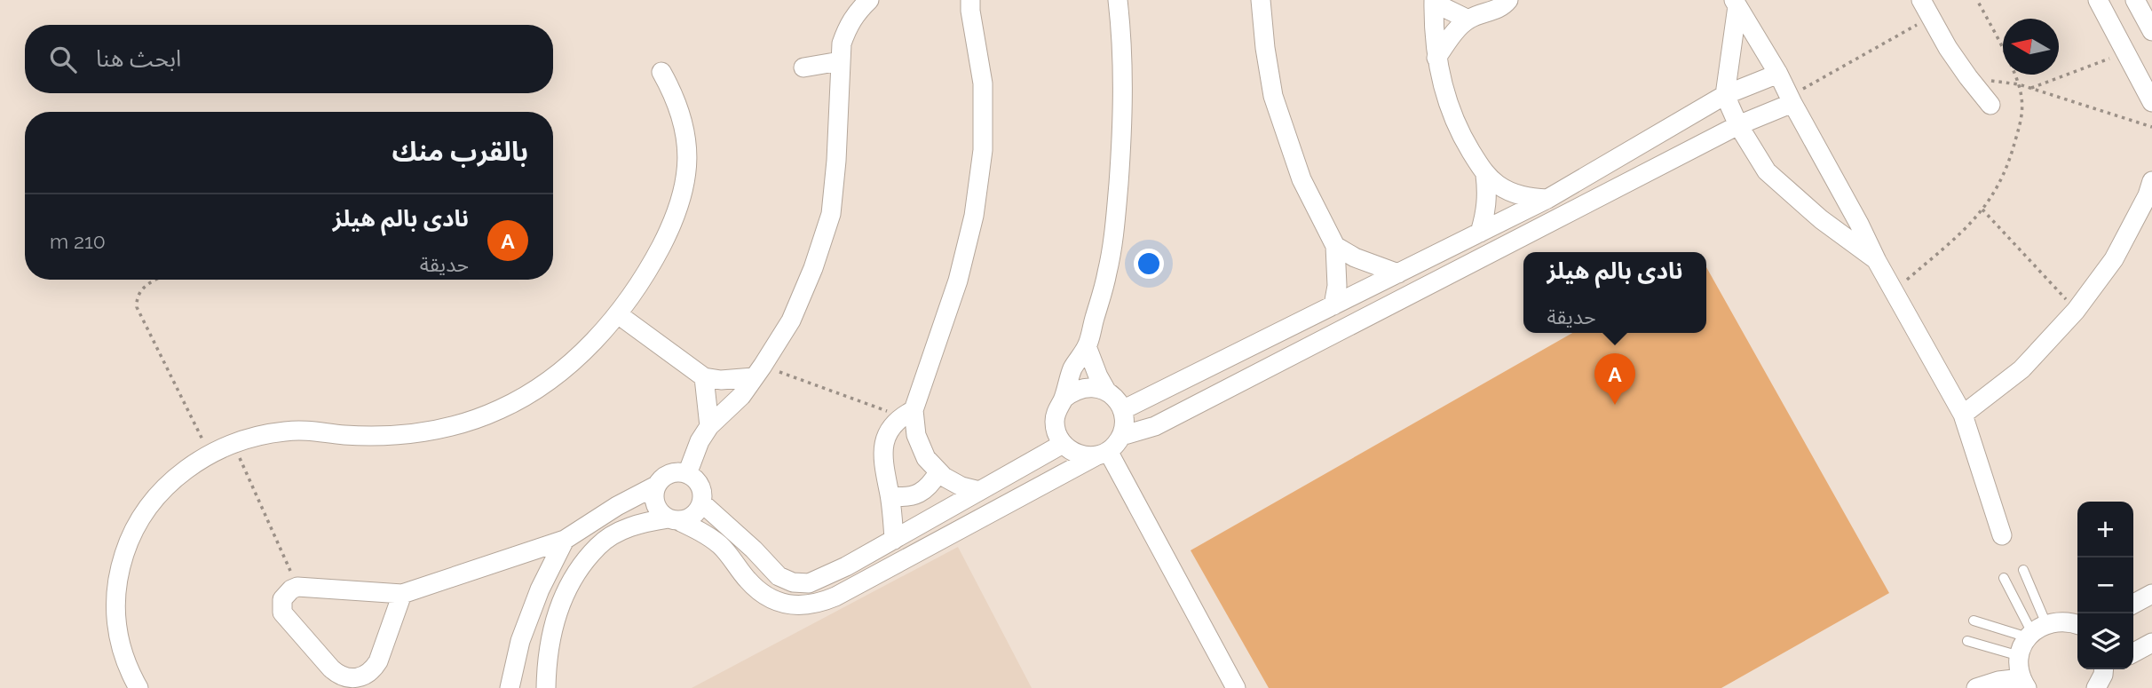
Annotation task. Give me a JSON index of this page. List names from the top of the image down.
{
  "north": "left",
  "page": {
    "search": "ابحث هنا",
    "heading": "بالقرب منك",
    "list": [
      {
        "mark": "A",
        "name": "نادى بالم هيلز",
        "note": "حديقة",
        "value": "210 m"
      }
    ],
    "popup": ["نادى بالم هيلز", "حديقة"],
    "pins": "A",
    "map_buttons": ["+", "−"]
  }
}
